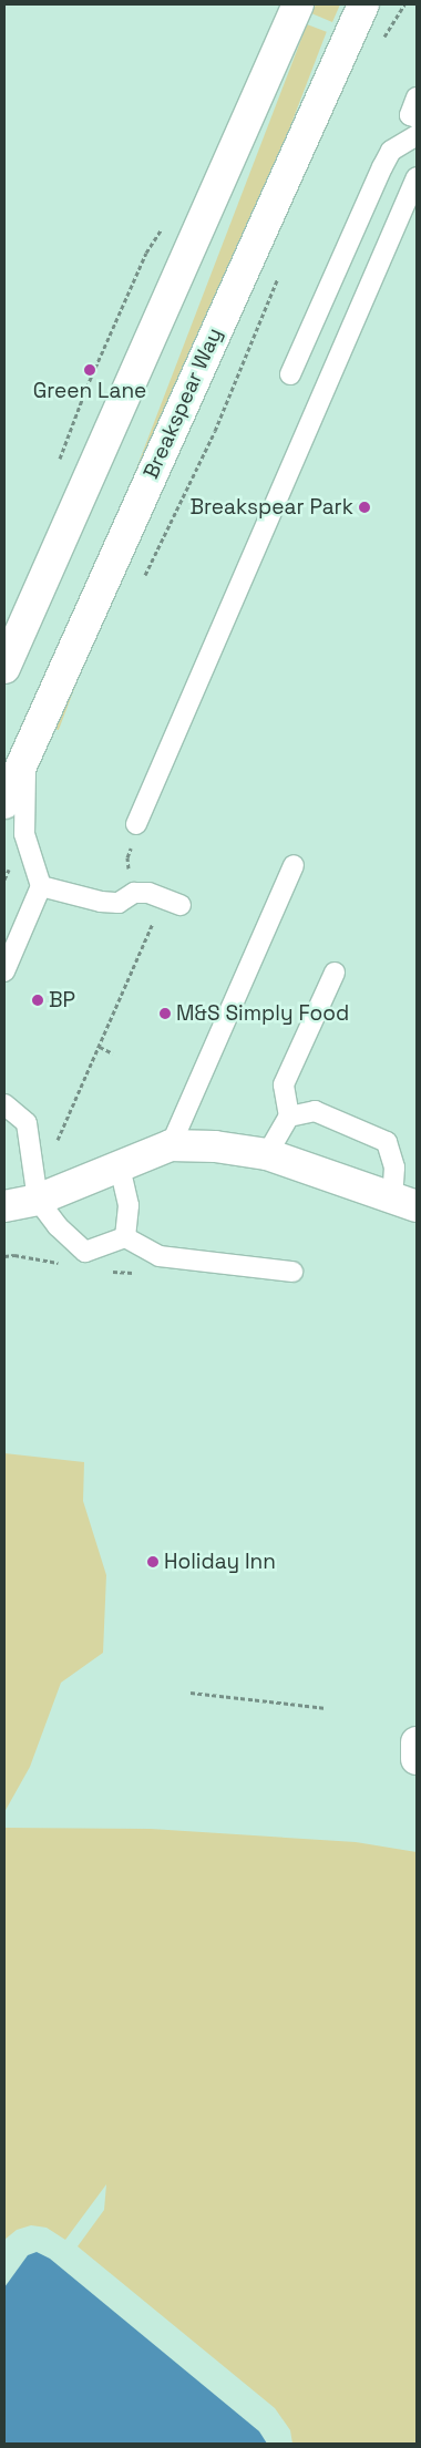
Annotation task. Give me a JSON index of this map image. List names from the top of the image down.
{
  "streets": {
    "main road": ["Breakspear Way"]
  },
  "places": [
    "Green Lane",
    "Breakspear Park",
    "BP",
    "M&S Simply Food",
    "Holiday Inn"
  ]
}
